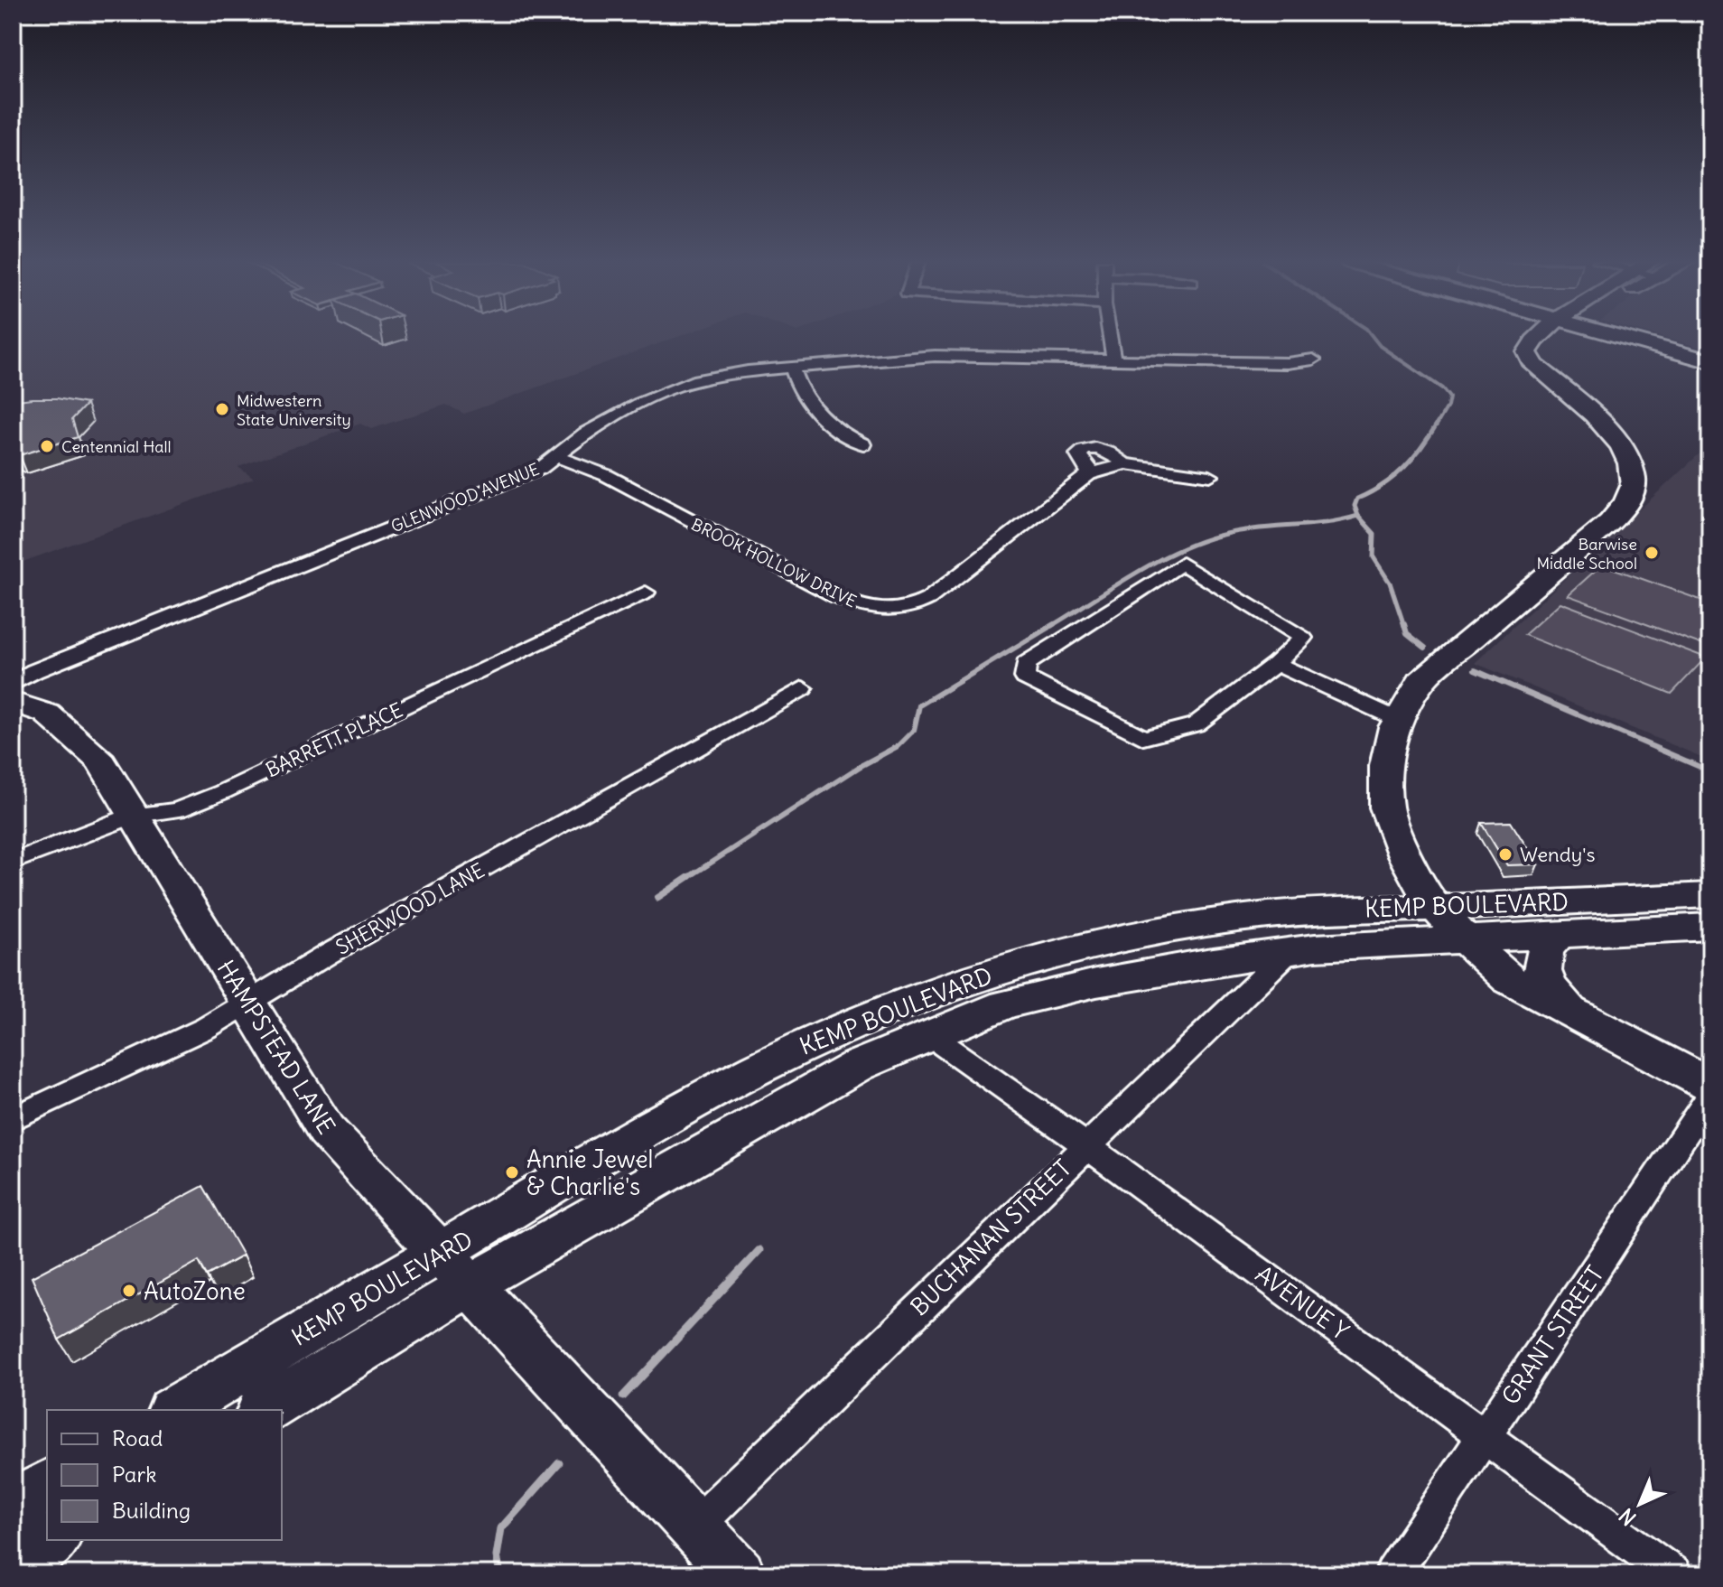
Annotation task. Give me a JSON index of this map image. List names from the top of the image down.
{
  "streets": {
    "main road": ["KEMP BOULEVARD", "HAMPSTEAD LANE"],
    "street": [
      "GLENWOOD AVENUE",
      "BROOK HOLLOW DRIVE",
      "BARRETT PLACE",
      "SHERWOOD LANE",
      "BUCHANAN STREET",
      "AVENUE Y",
      "GRANT STREET"
    ]
  },
  "crossings": [
    ["GLENWOOD AVENUE", "BROOK HOLLOW DRIVE"],
    ["BARRETT PLACE", "HAMPSTEAD LANE"],
    ["KEMP BOULEVARD", "HAMPSTEAD LANE"],
    ["KEMP BOULEVARD", "BUCHANAN STREET"],
    ["KEMP BOULEVARD", "AVENUE Y"],
    ["SHERWOOD LANE", "HAMPSTEAD LANE"],
    ["HAMPSTEAD LANE", "BUCHANAN STREET"],
    ["BUCHANAN STREET", "AVENUE Y"],
    ["AVENUE Y", "GRANT STREET"]
  ],
  "places": [
    "Midwestern State University",
    "Centennial Hall",
    "Barwise Middle School",
    "Wendy's",
    "Annie Jewel & Charlie's",
    "AutoZone"
  ],
  "legend": ["Road", "Park", "Building"],
  "north": "bottom left"
}
